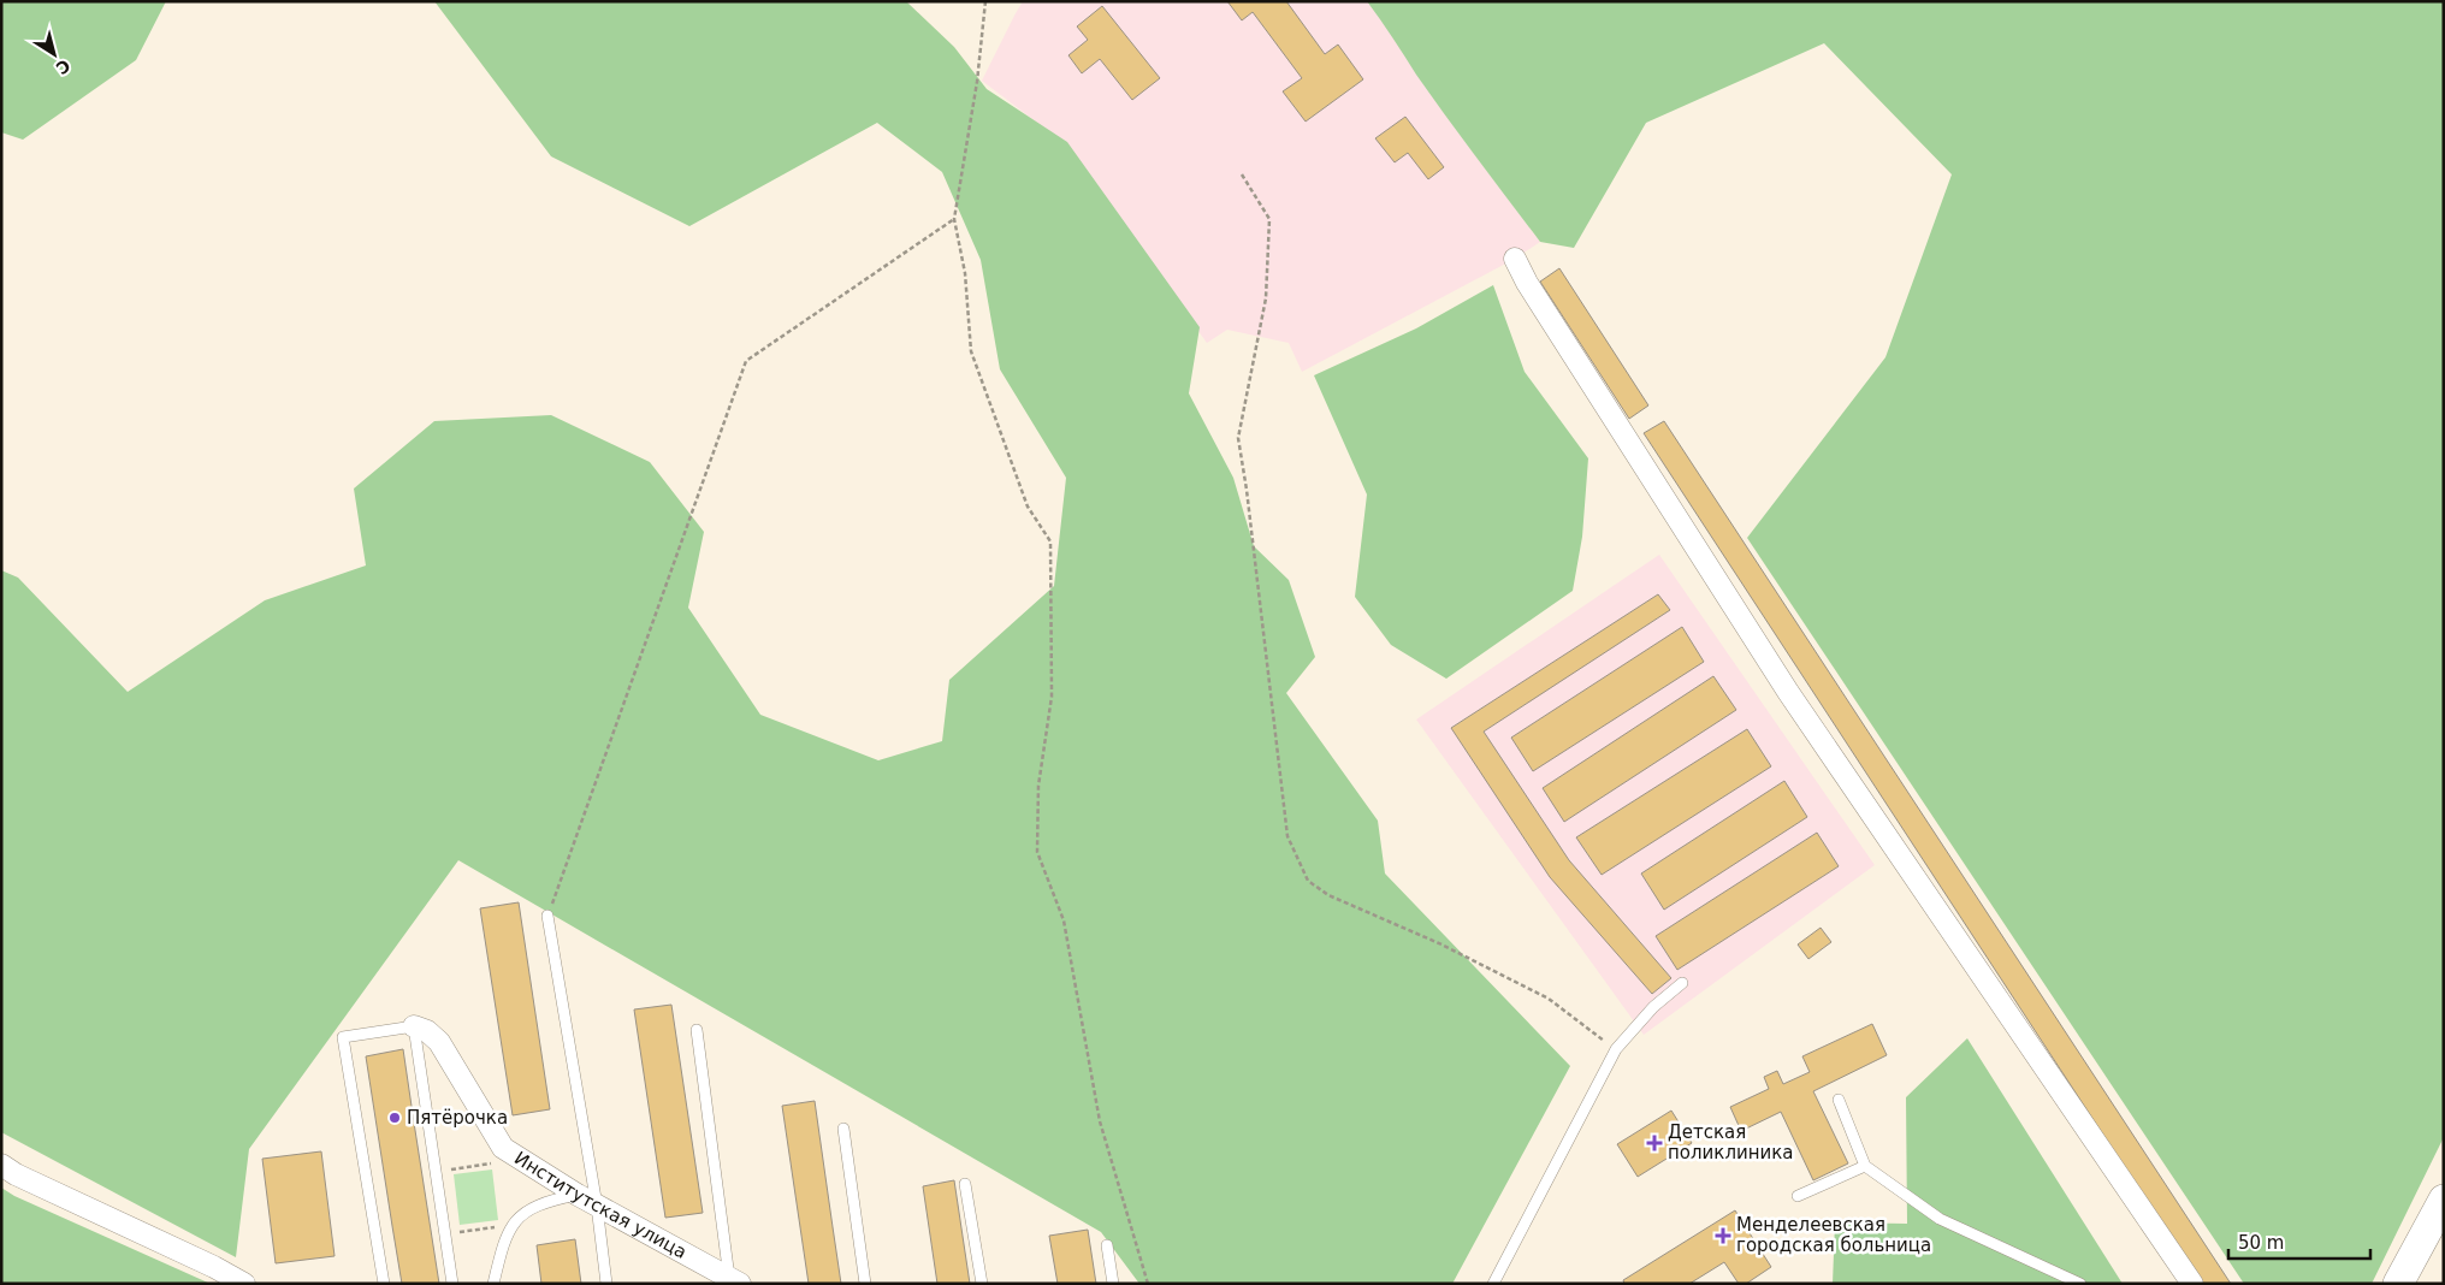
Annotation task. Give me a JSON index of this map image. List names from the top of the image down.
{
  "streets": {
    "street": ["Институтская улица"]
  },
  "places": {
    "other": ["Пятёрочка"],
    "health": ["Детская поликлиника", "Менделеевская городская больница"]
  },
  "scale_bar": "50 m",
  "north": "bottom right"
}
